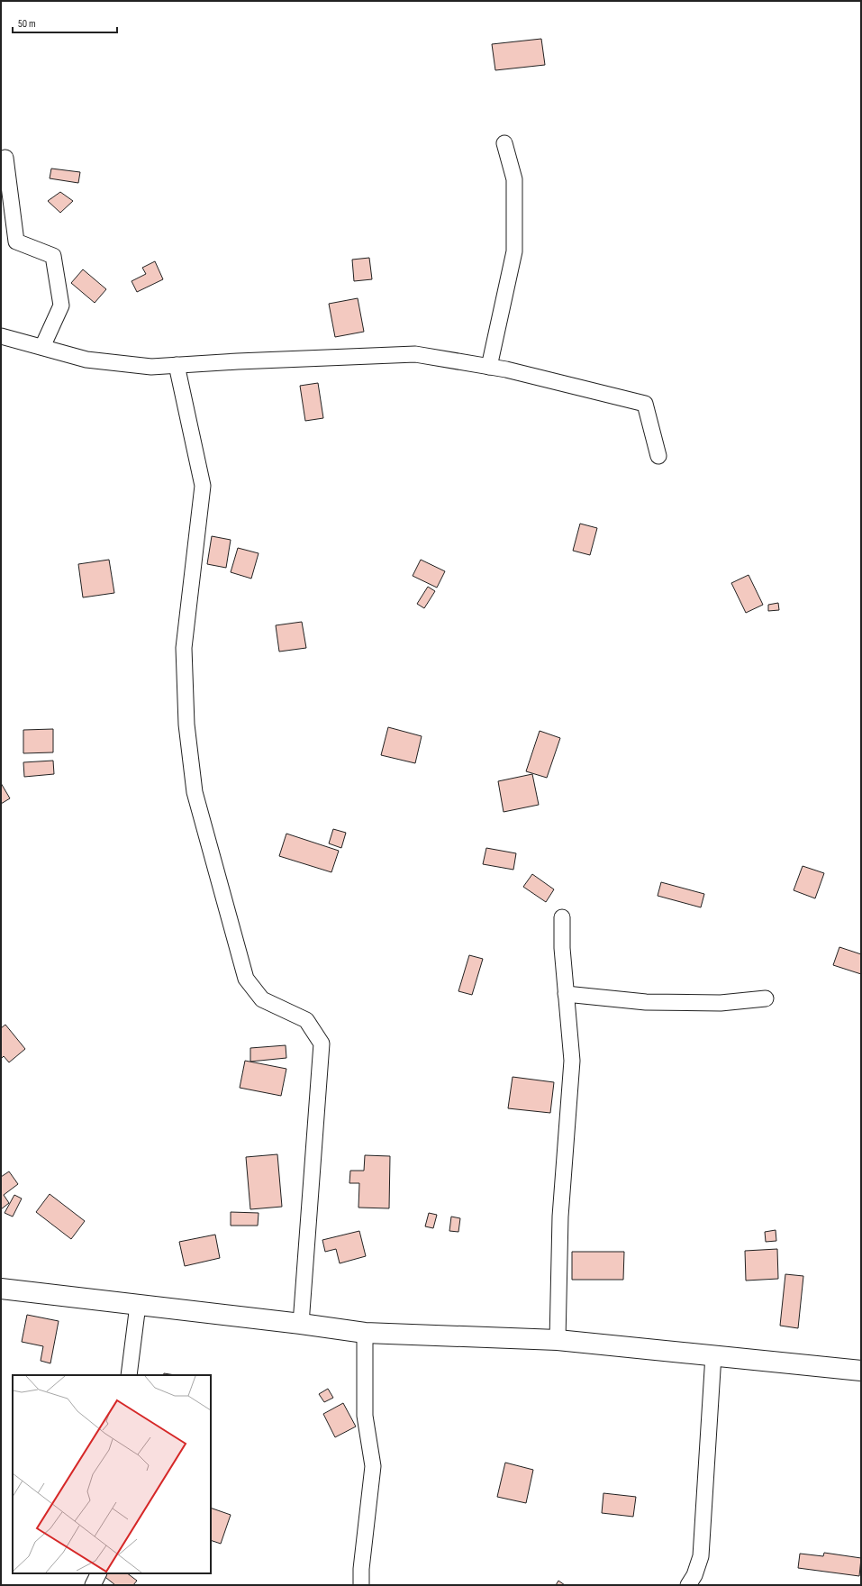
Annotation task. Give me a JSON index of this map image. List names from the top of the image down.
{
  "scale_bar": "50 m"
}
